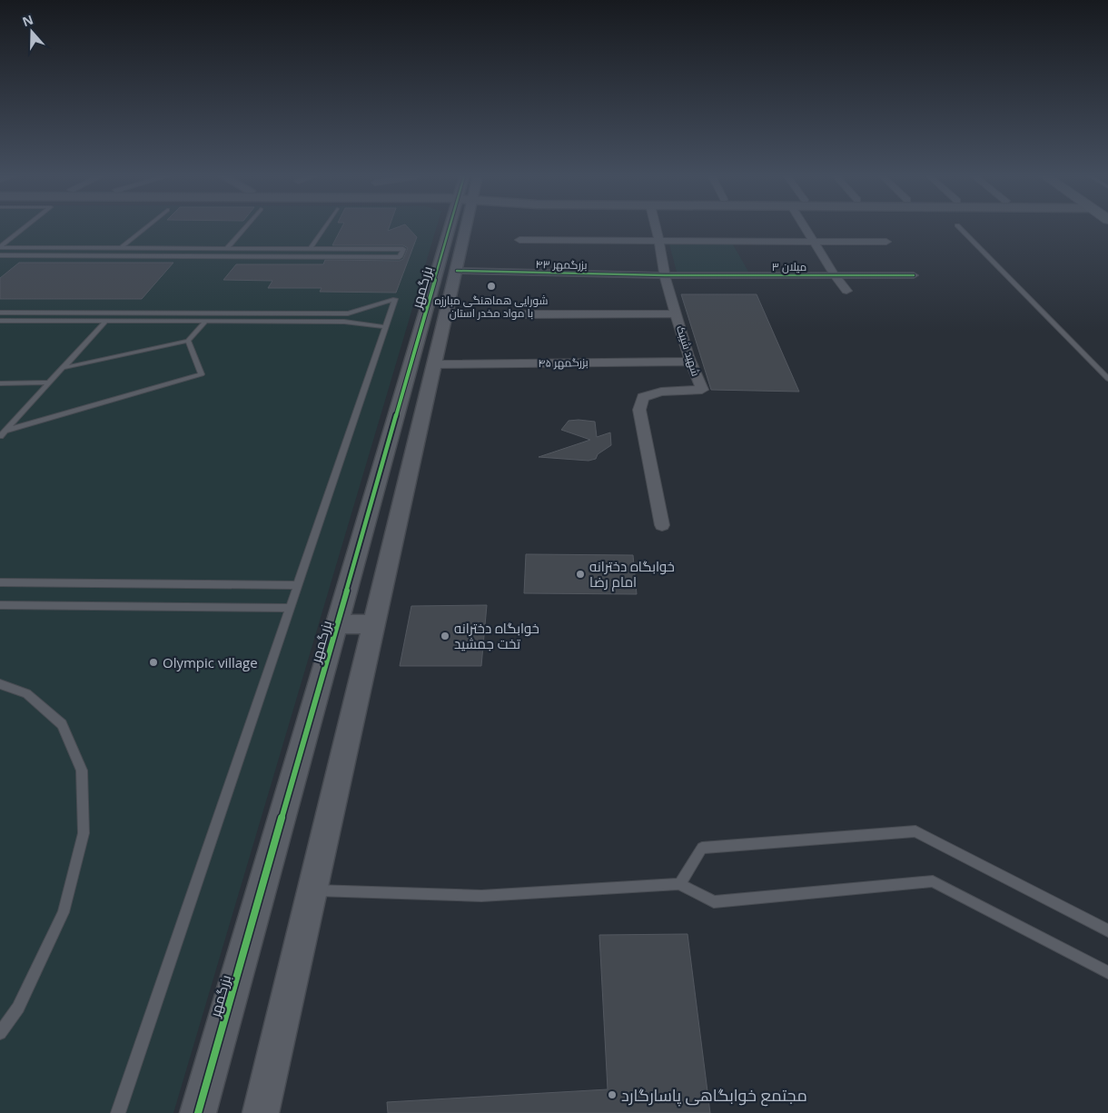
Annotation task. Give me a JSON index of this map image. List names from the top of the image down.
{
  "streets": {
    "street": [
      "بزرگمهر ۴۳",
      "میلان ۳",
      "بزرگمهر",
      "شهید شیبک",
      "بزرگمهر ۴۵"
    ]
  },
  "crossings": [
    ["بزرگمهر ۴۳", "میلان ۳"],
    ["بزرگمهر ۴۳", "شهید شیبک"],
    ["میلان ۳", "شهید شیبک"],
    ["شهید شیبک", "بزرگمهر ۴۵"]
  ],
  "places": [
    "شورایی هماهنگی مبارزه با مواد مخدر استان",
    "خوابگاه دخترانه امام رضا",
    "خوابگاه دخترانه تخت جمشید",
    "Olympic village",
    "مجتمع خوابگاهی پاسارگارد"
  ],
  "north": "top"
}
